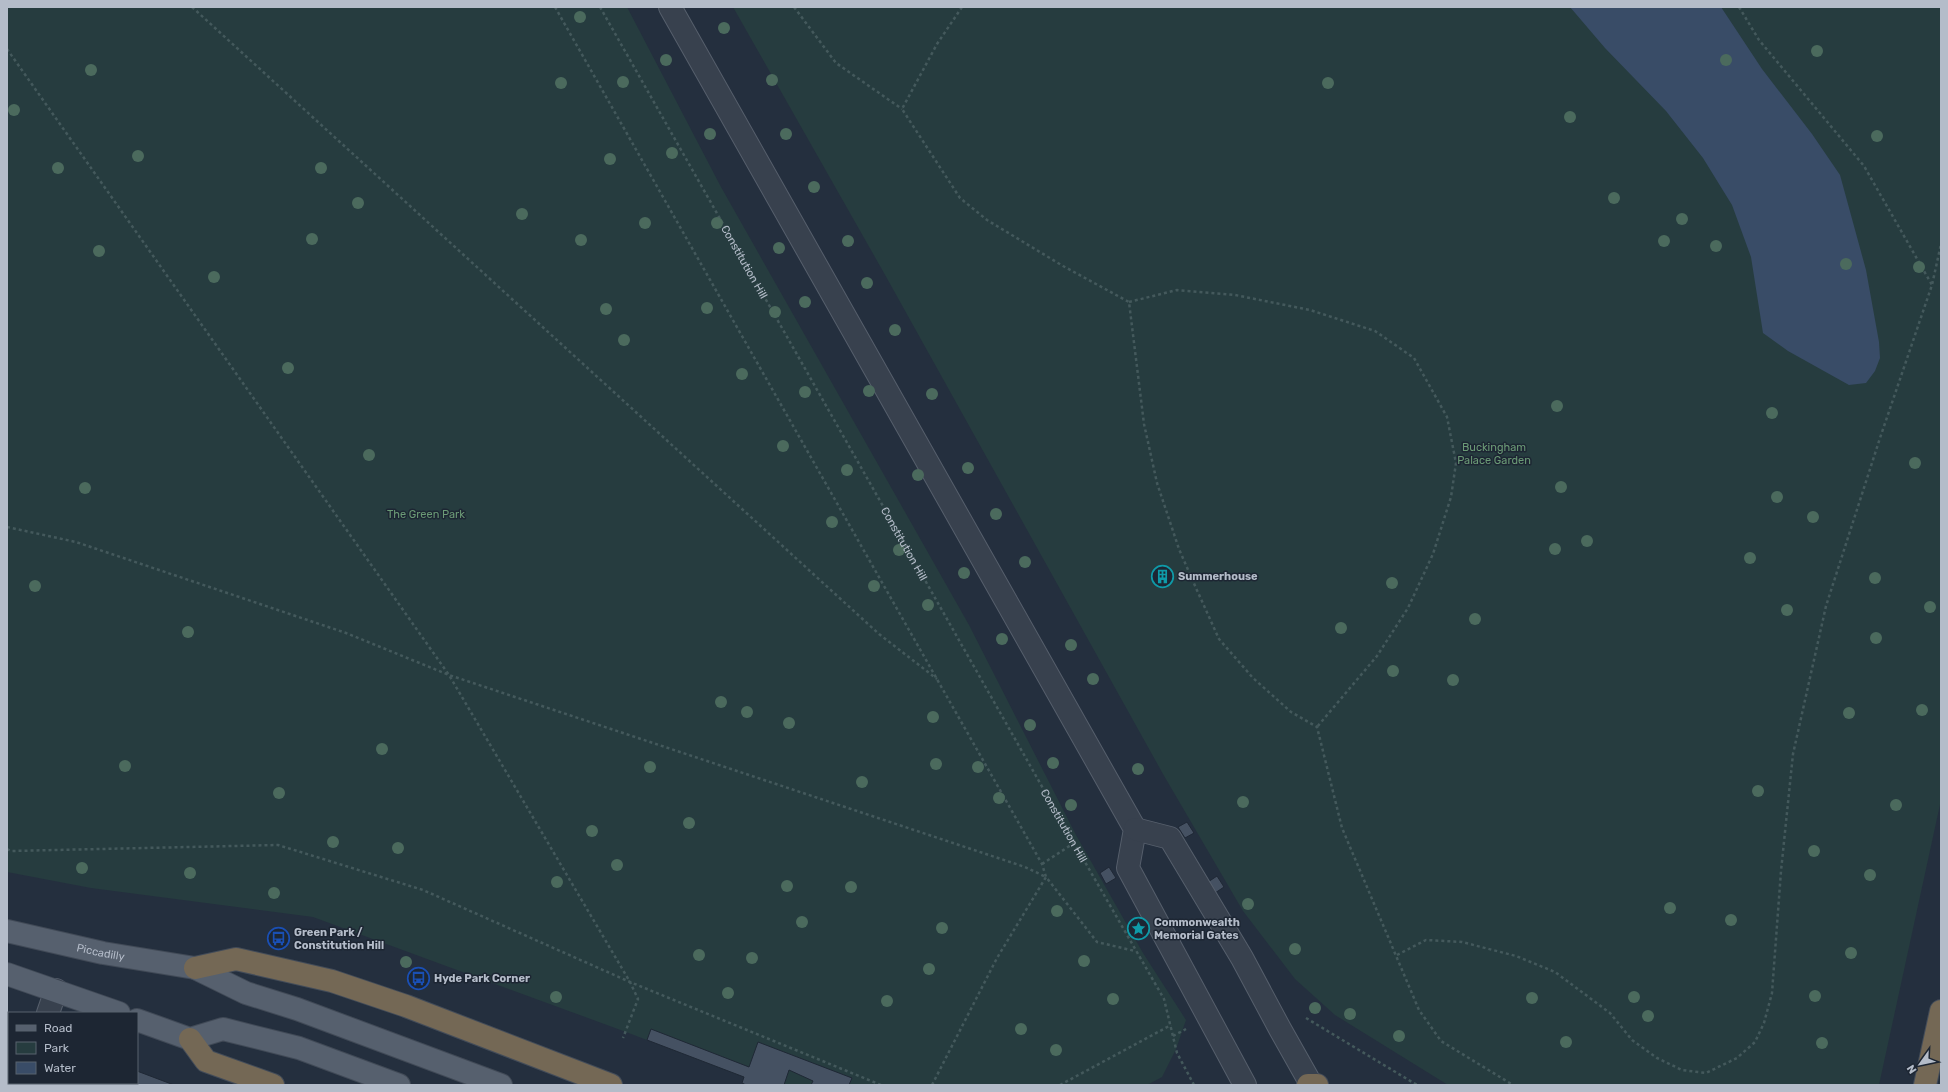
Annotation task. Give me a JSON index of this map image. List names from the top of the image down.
{
  "streets": {
    "main road": ["Piccadilly"],
    "path": ["Constitution Hill"]
  },
  "parks": ["Buckingham Palace Garden", "The Green Park"],
  "places": {
    "building": ["Summerhouse"],
    "place": ["Commonwealth Memorial Gates"],
    "bus stop": ["Green Park / Constitution Hill", "Hyde Park Corner"]
  },
  "legend": ["Road", "Park", "Water"],
  "north": "bottom left"
}
